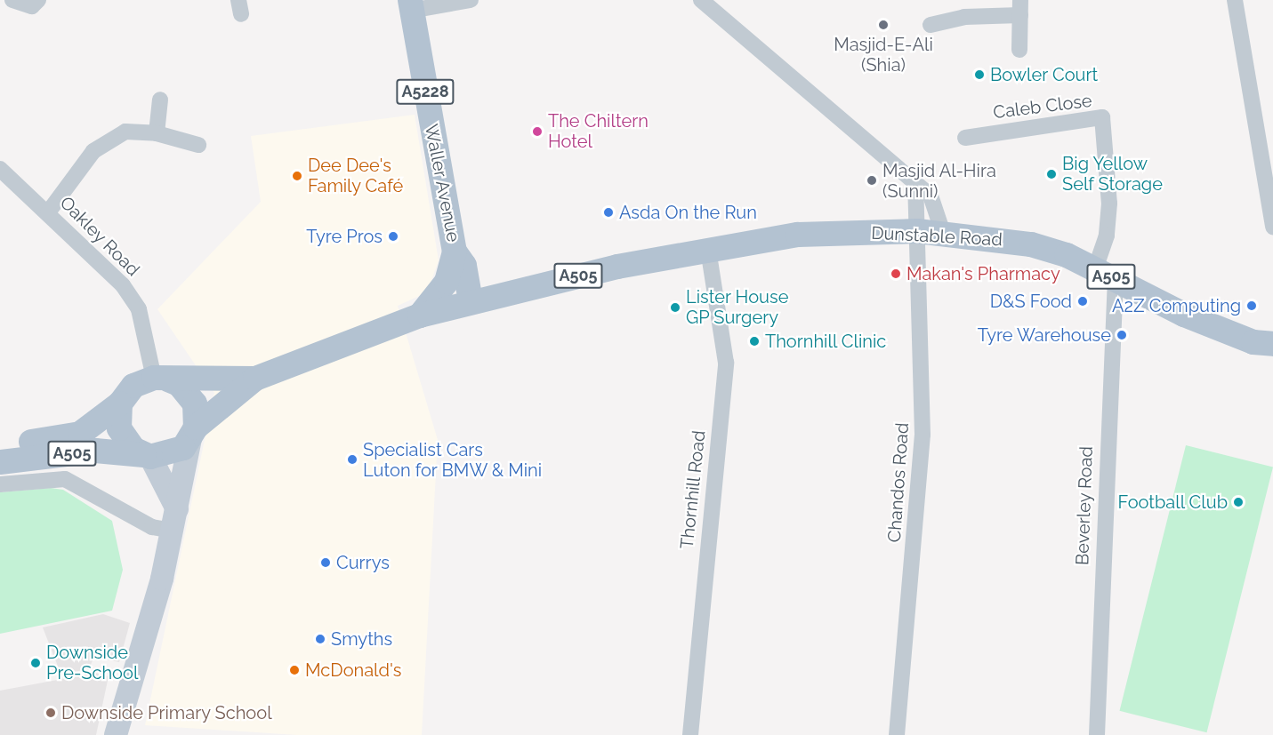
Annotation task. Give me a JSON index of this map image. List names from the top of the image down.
{
  "streets": {
    "main road": [
      "A5228",
      "Waller Avenue",
      "Dunstable Road",
      "A505"
    ],
    "street": [
      "Caleb Close",
      "Oakley Road",
      "Chandos Road",
      "Thornhill Road",
      "Beverley Road"
    ]
  },
  "crossings": [
    ["Caleb Close", "Dunstable Road"],
    ["Caleb Close", "Beverley Road"],
    ["Waller Avenue", "A505"],
    ["Oakley Road", "A505"],
    ["Dunstable Road", "A505"],
    ["Dunstable Road", "Chandos Road"],
    ["Dunstable Road", "Thornhill Road"],
    ["Dunstable Road", "Beverley Road"],
    ["A505", "Thornhill Road"]
  ],
  "places": [
    "Masjid-E-Ali (Shia)",
    "Bowler Court",
    "The Chiltern Hotel",
    "Big Yellow Self Storage",
    "Dee Dee's Family Café",
    "Masjid Al-Hira (Sunni)",
    "Asda On the Run",
    "Tyre Pros",
    "Makan's Pharmacy",
    "D&S Food",
    "A2Z Computing",
    "Lister House GP Surgery",
    "Tyre Warehouse",
    "Thornhill Clinic",
    "Specialist Cars Luton for BMW & Mini",
    "Football Club",
    "Currys",
    "Smyths",
    "Downside Pre-School",
    "McDonald's",
    "Downside Primary School"
  ]
}
